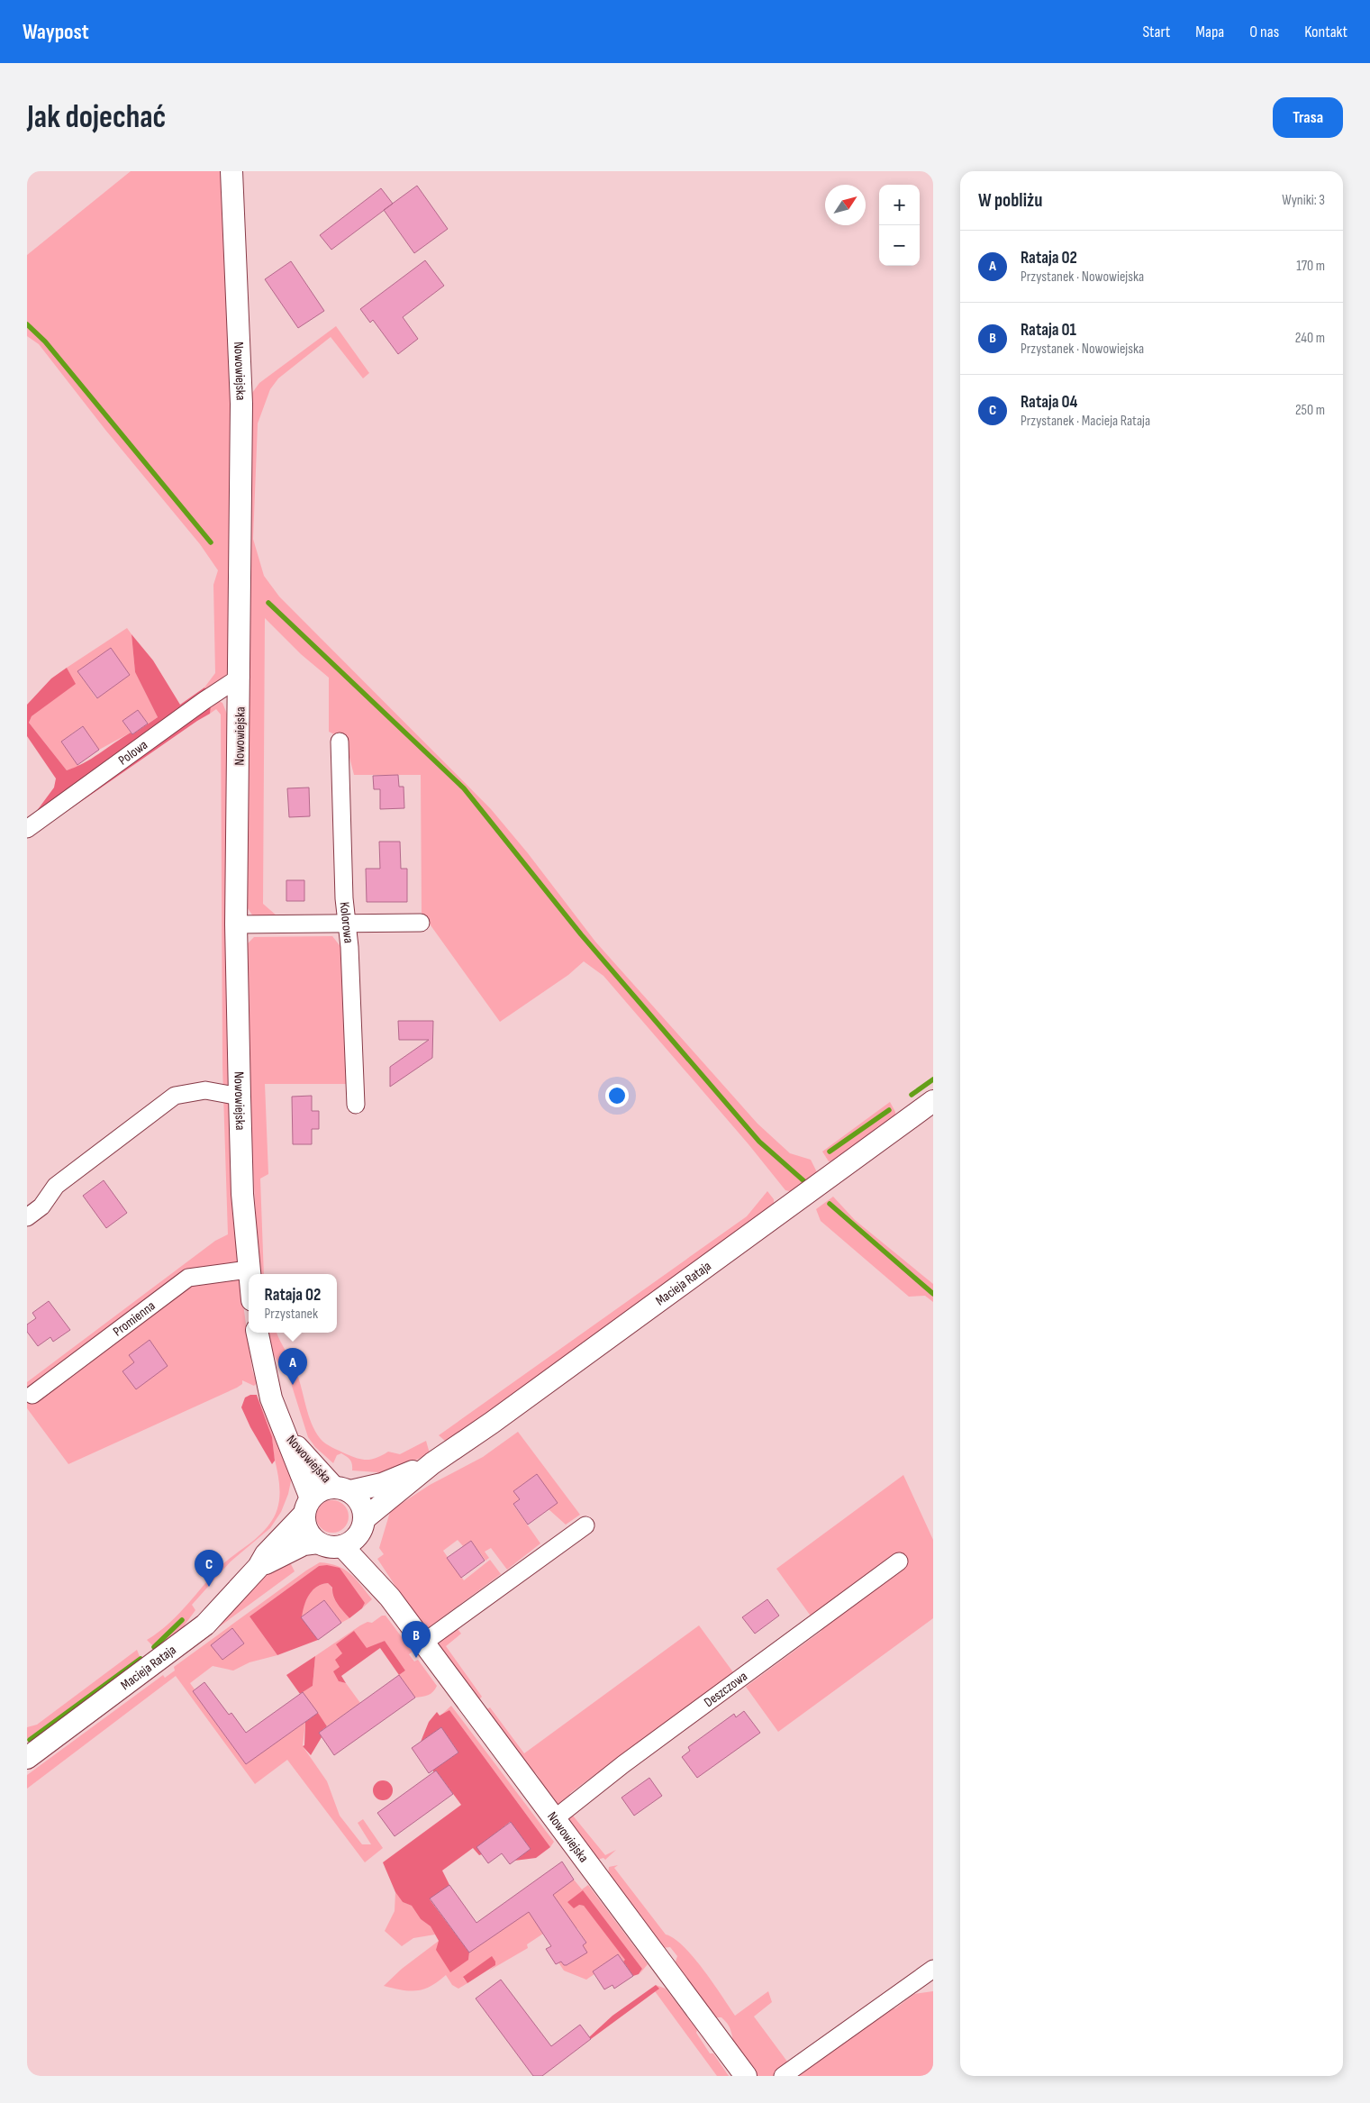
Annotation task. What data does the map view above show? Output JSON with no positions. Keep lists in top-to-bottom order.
{
  "streets": {
    "street": [
      "Nowowiejska",
      "Polowa",
      "Kolorowa",
      "Macieja Rataja",
      "Promienna",
      "Deszczowa"
    ]
  },
  "crossings": [
    ["Nowowiejska", "Polowa"],
    ["Nowowiejska", "Macieja Rataja"],
    ["Nowowiejska", "Promienna"],
    ["Nowowiejska", "Deszczowa"]
  ],
  "north": "top right",
  "page": {
    "header": "Waypost",
    "nav": [
      "Start",
      "Mapa",
      "O nas",
      "Kontakt"
    ],
    "buttons": "Trasa",
    "title": "Jak dojechać",
    "heading": ["W pobliżu", "Wyniki: 3"],
    "map_buttons": ["+", "−"],
    "list": [
      {
        "mark": "A",
        "name": "Rataja 02",
        "note": "Przystanek · Nowowiejska",
        "value": "170 m"
      },
      {
        "mark": "B",
        "name": "Rataja 01",
        "note": "Przystanek · Nowowiejska",
        "value": "240 m"
      },
      {
        "mark": "C",
        "name": "Rataja 04",
        "note": "Przystanek · Macieja Rataja",
        "value": "250 m"
      }
    ],
    "popup": ["Rataja 02", "Przystanek"],
    "pins": ["A", "C", "B"]
  }
}
